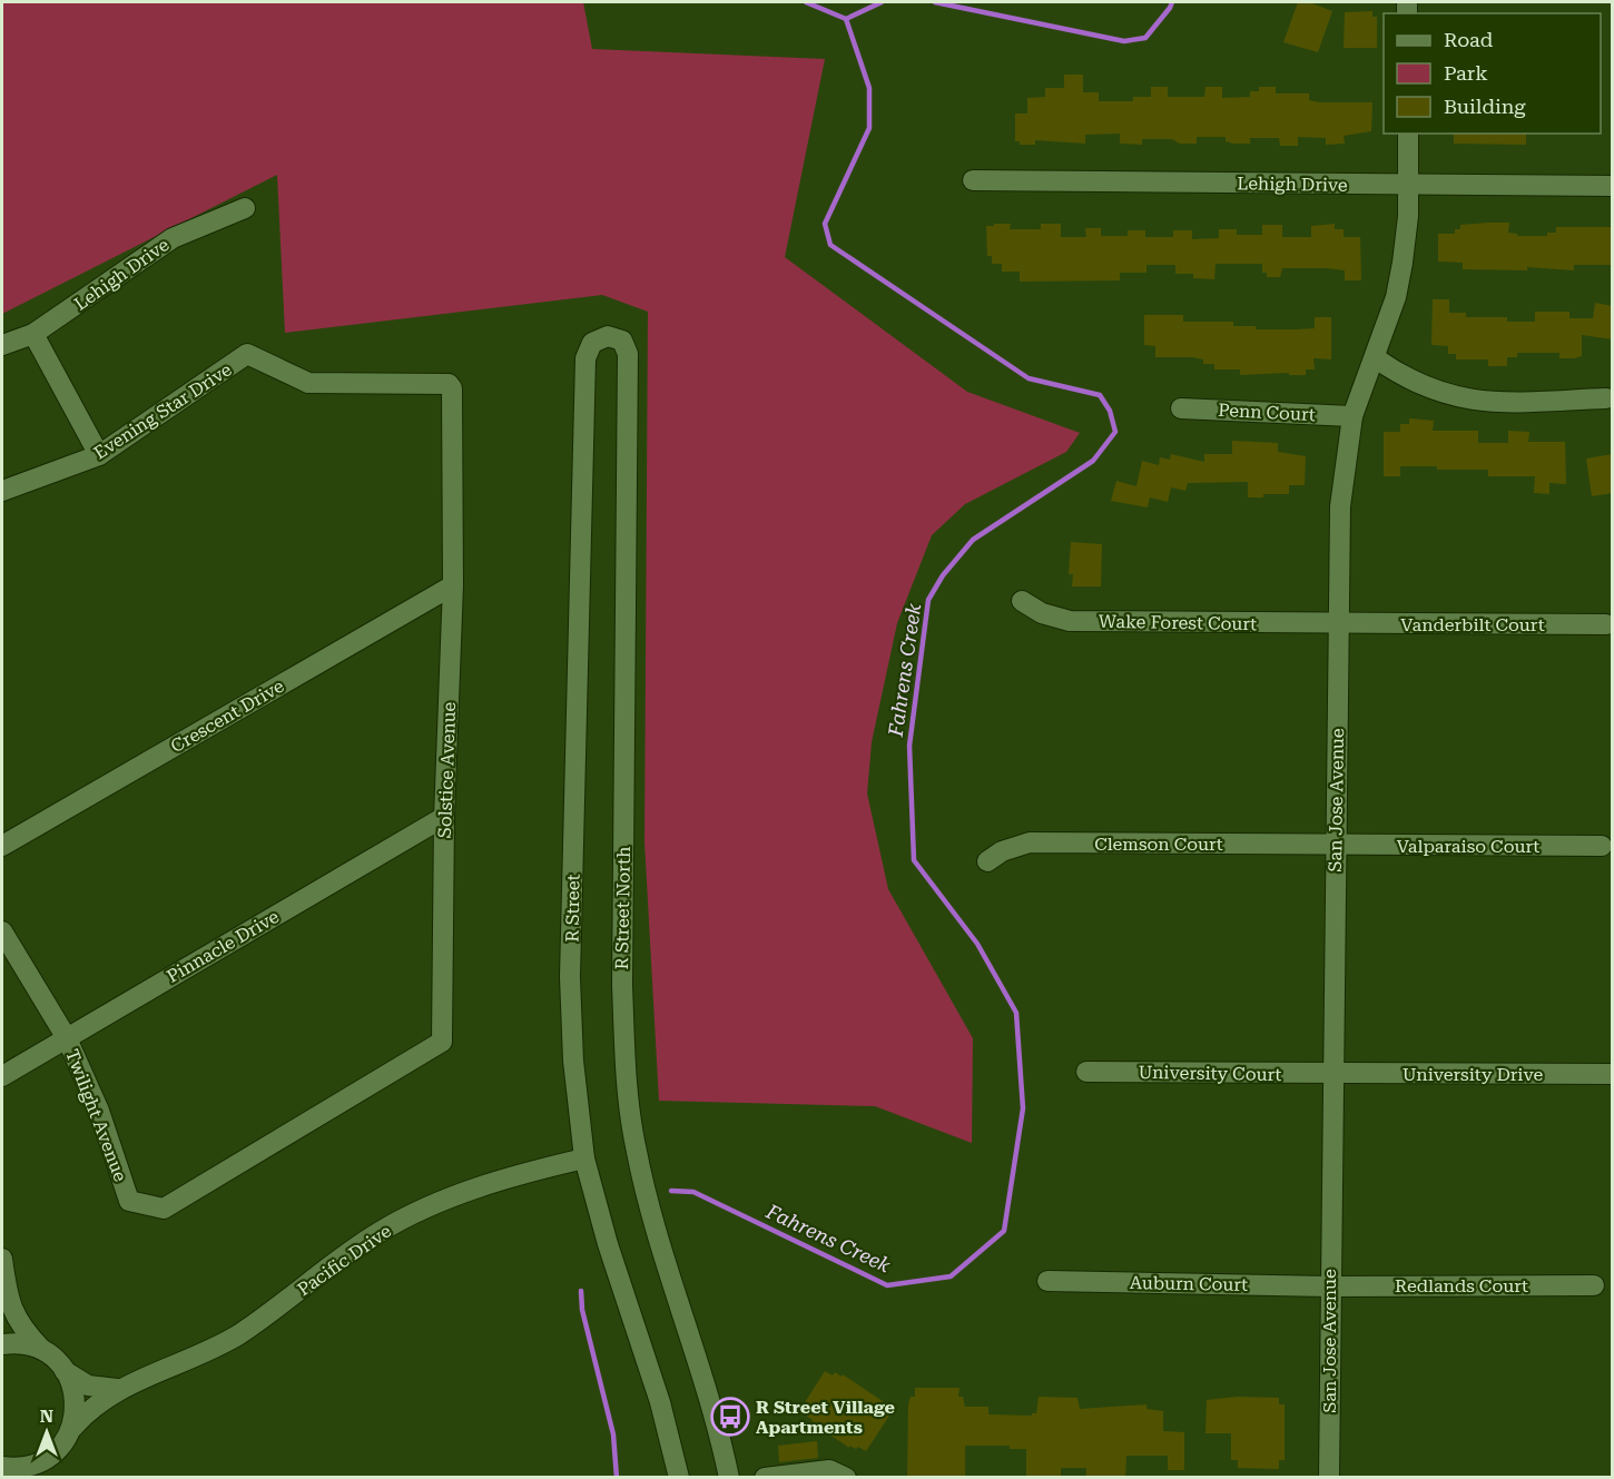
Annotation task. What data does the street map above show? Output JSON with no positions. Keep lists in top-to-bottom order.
{
  "streets": {
    "street": [
      "Lehigh Drive",
      "Evening Star Drive",
      "Penn Court",
      "Wake Forest Court",
      "Vanderbilt Court",
      "Crescent Drive",
      "Solstice Avenue",
      "San Jose Avenue",
      "Clemson Court",
      "Valparaiso Court",
      "R Street",
      "R Street North",
      "Pinnacle Drive",
      "University Court",
      "University Drive",
      "Twilight Avenue",
      "Pacific Drive",
      "Auburn Court",
      "Redlands Court"
    ]
  },
  "crossings": [
    ["Lehigh Drive", "San Jose Avenue"],
    ["Evening Star Drive", "Solstice Avenue"],
    ["Penn Court", "San Jose Avenue"],
    ["Wake Forest Court", "Vanderbilt Court"],
    ["Wake Forest Court", "San Jose Avenue"],
    ["Vanderbilt Court", "San Jose Avenue"],
    ["Crescent Drive", "Solstice Avenue"],
    ["Solstice Avenue", "Pinnacle Drive"],
    ["Solstice Avenue", "Twilight Avenue"],
    ["San Jose Avenue", "Clemson Court"],
    ["San Jose Avenue", "Valparaiso Court"],
    ["San Jose Avenue", "University Court"],
    ["San Jose Avenue", "University Drive"],
    ["San Jose Avenue", "Auburn Court"],
    ["San Jose Avenue", "Redlands Court"],
    ["Clemson Court", "Valparaiso Court"],
    ["R Street", "R Street North"],
    ["R Street", "Pacific Drive"],
    ["Pinnacle Drive", "Twilight Avenue"],
    ["University Court", "University Drive"],
    ["Auburn Court", "Redlands Court"]
  ],
  "water": ["Fahrens Creek"],
  "places": {
    "bus stop": ["R Street Village Apartments"]
  },
  "legend": ["Road", "Park", "Building"],
  "north": "top"
}
